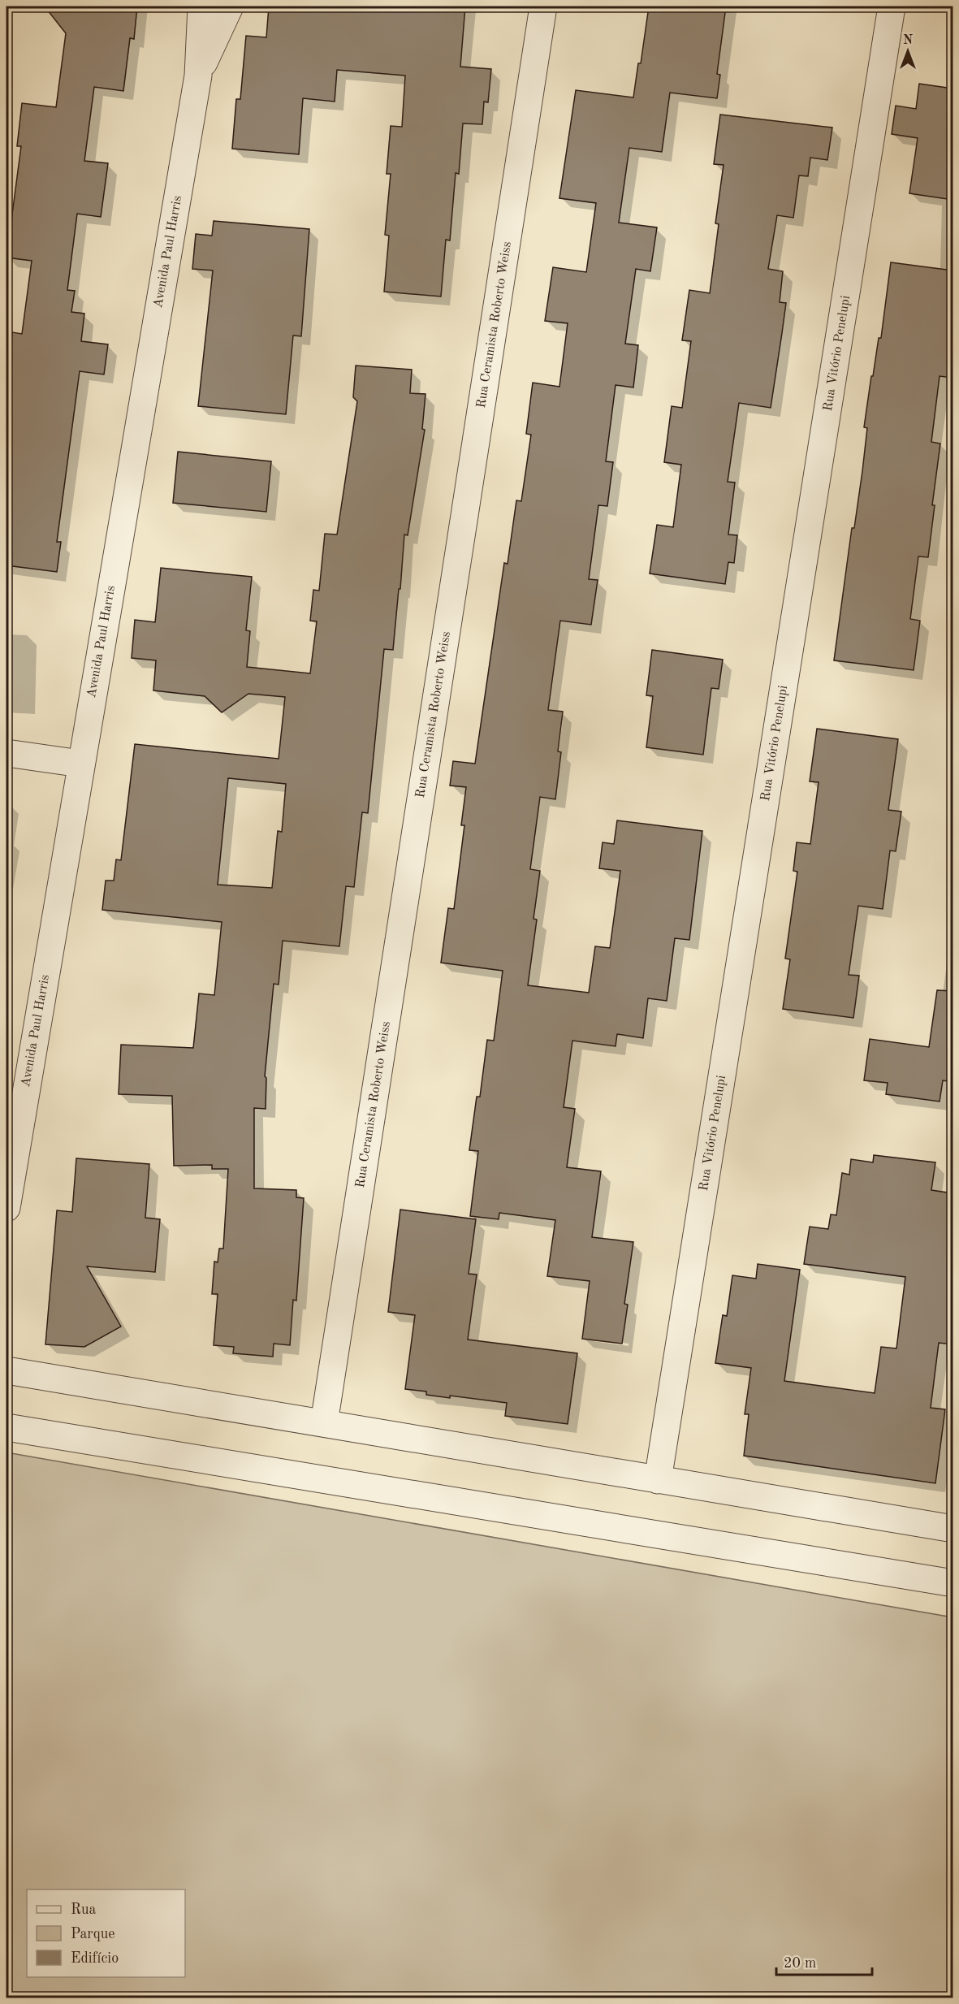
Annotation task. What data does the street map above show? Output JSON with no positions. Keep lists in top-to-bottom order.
{
  "streets": {
    "street": ["Avenida Paul Harris", "Rua Ceramista Roberto Weiss", "Rua Vitório Penelupi"]
  },
  "legend": ["Rua", "Parque", "Edifício"],
  "scale_bar": "20 m",
  "north": "top"
}
